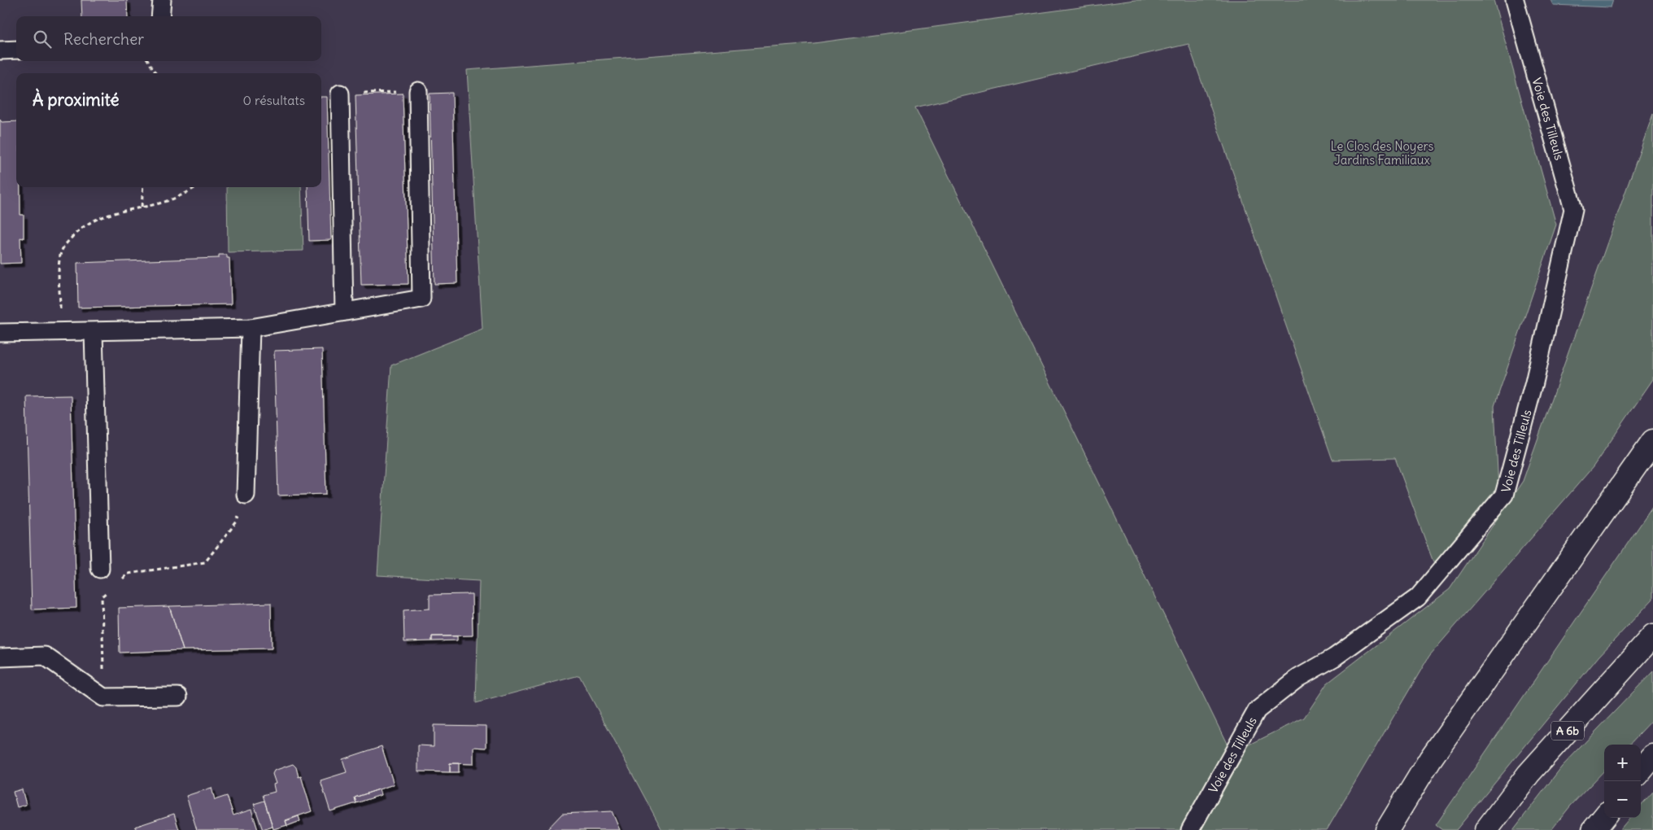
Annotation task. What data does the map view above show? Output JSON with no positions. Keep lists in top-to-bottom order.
{
  "streets": {
    "highway": ["A 6b"],
    "lane": ["Voie des Tilleuls"]
  },
  "parks": ["Le Clos des Noyers Jardins Familiaux"],
  "page": {
    "search": "Rechercher",
    "heading": ["À proximité", "0 résultats"],
    "map_buttons": ["+", "−"]
  }
}
